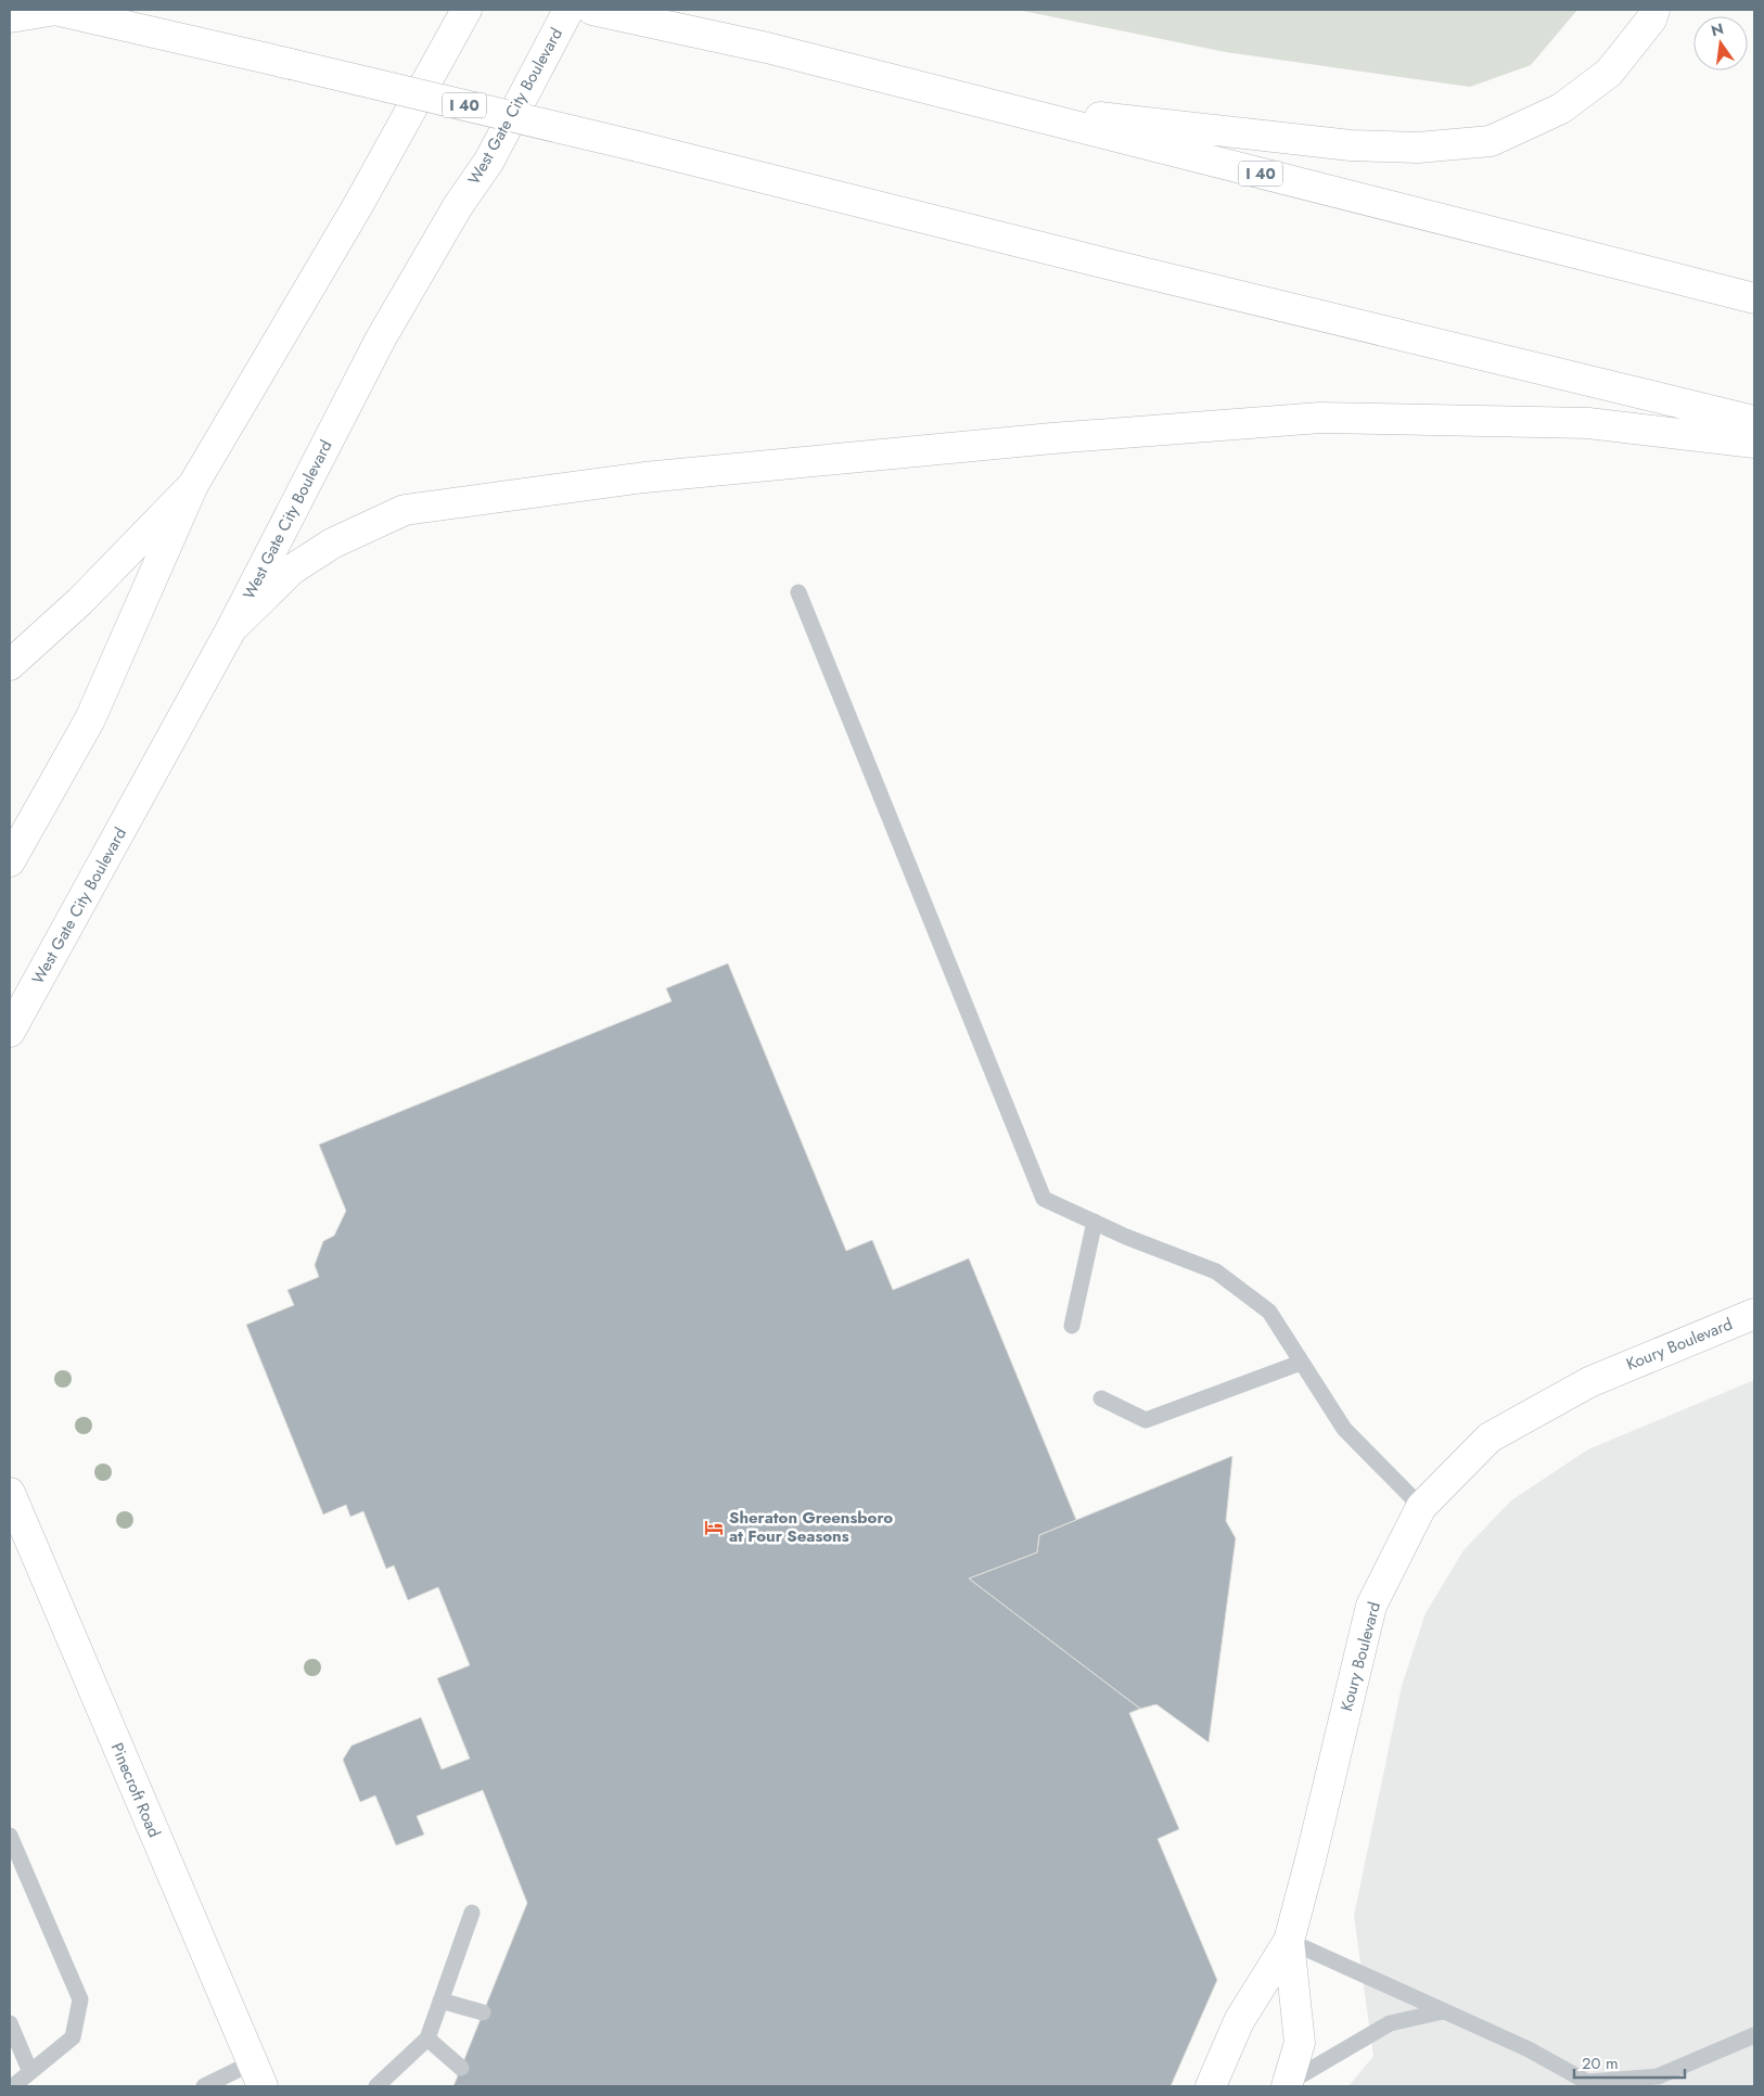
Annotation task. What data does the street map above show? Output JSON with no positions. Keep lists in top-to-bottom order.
{
  "streets": {
    "main road": [
      "I 40",
      "West Gate City Boulevard",
      "Koury Boulevard",
      "Pinecroft Road"
    ]
  },
  "places": {
    "hotel": ["Sheraton Greensboro at Four Seasons"]
  },
  "scale_bar": "20 m",
  "north": "top"
}
